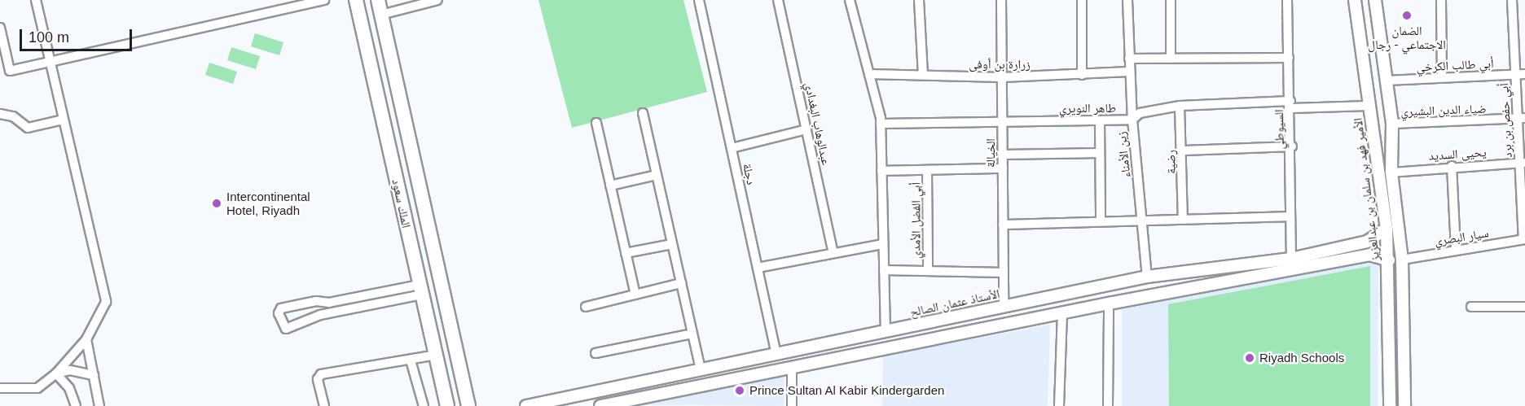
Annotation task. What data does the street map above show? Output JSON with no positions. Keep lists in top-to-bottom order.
{
  "streets": {
    "main road": ["الملك سعود"],
    "street": [
      "زرارة بن أوفى",
      "أبي طالب الكرخي",
      "طاهر النويري",
      "ضياء الدين البشيري",
      "أبي حفص بن برد",
      "عبدالوهاب البغدادي",
      "السيوطي",
      "الخيالة",
      "يحيى السديد",
      "زين الأمناء",
      "رضية",
      "دجلة",
      "الأمير فهد بن سلمان بن عبدالعزيز",
      "أبي الفضل الأمدي",
      "سيار البصري",
      "الأستاذ عثمان الصالح"
    ]
  },
  "crossings": [
    ["زرارة بن أوفى", "الخيالة"],
    ["زرارة بن أوفى", "زين الأمناء"],
    ["أبي طالب الكرخي", "أبي حفص بن برد"],
    ["طاهر النويري", "السيوطي"],
    ["طاهر النويري", "الخيالة"],
    ["طاهر النويري", "زين الأمناء"],
    ["طاهر النويري", "رضية"],
    ["طاهر النويري", "الأمير فهد بن سلمان بن عبدالعزيز"],
    ["ضياء الدين البشيري", "أبي حفص بن برد"],
    ["أبي حفص بن برد", "يحيى السديد"],
    ["أبي حفص بن برد", "سيار البصري"],
    ["السيوطي", "الأستاذ عثمان الصالح"],
    ["الخيالة", "الأستاذ عثمان الصالح"],
    ["زين الأمناء", "الأستاذ عثمان الصالح"],
    ["دجلة", "الأستاذ عثمان الصالح"],
    ["الأمير فهد بن سلمان بن عبدالعزيز", "الأستاذ عثمان الصالح"]
  ],
  "places": [
    "الضمان الاجتماعي - رجال",
    "Intercontinental Hotel, Riyadh",
    "Riyadh Schools",
    "Prince Sultan Al Kabir Kindergarden"
  ],
  "scale_bar": "100 m"
}
